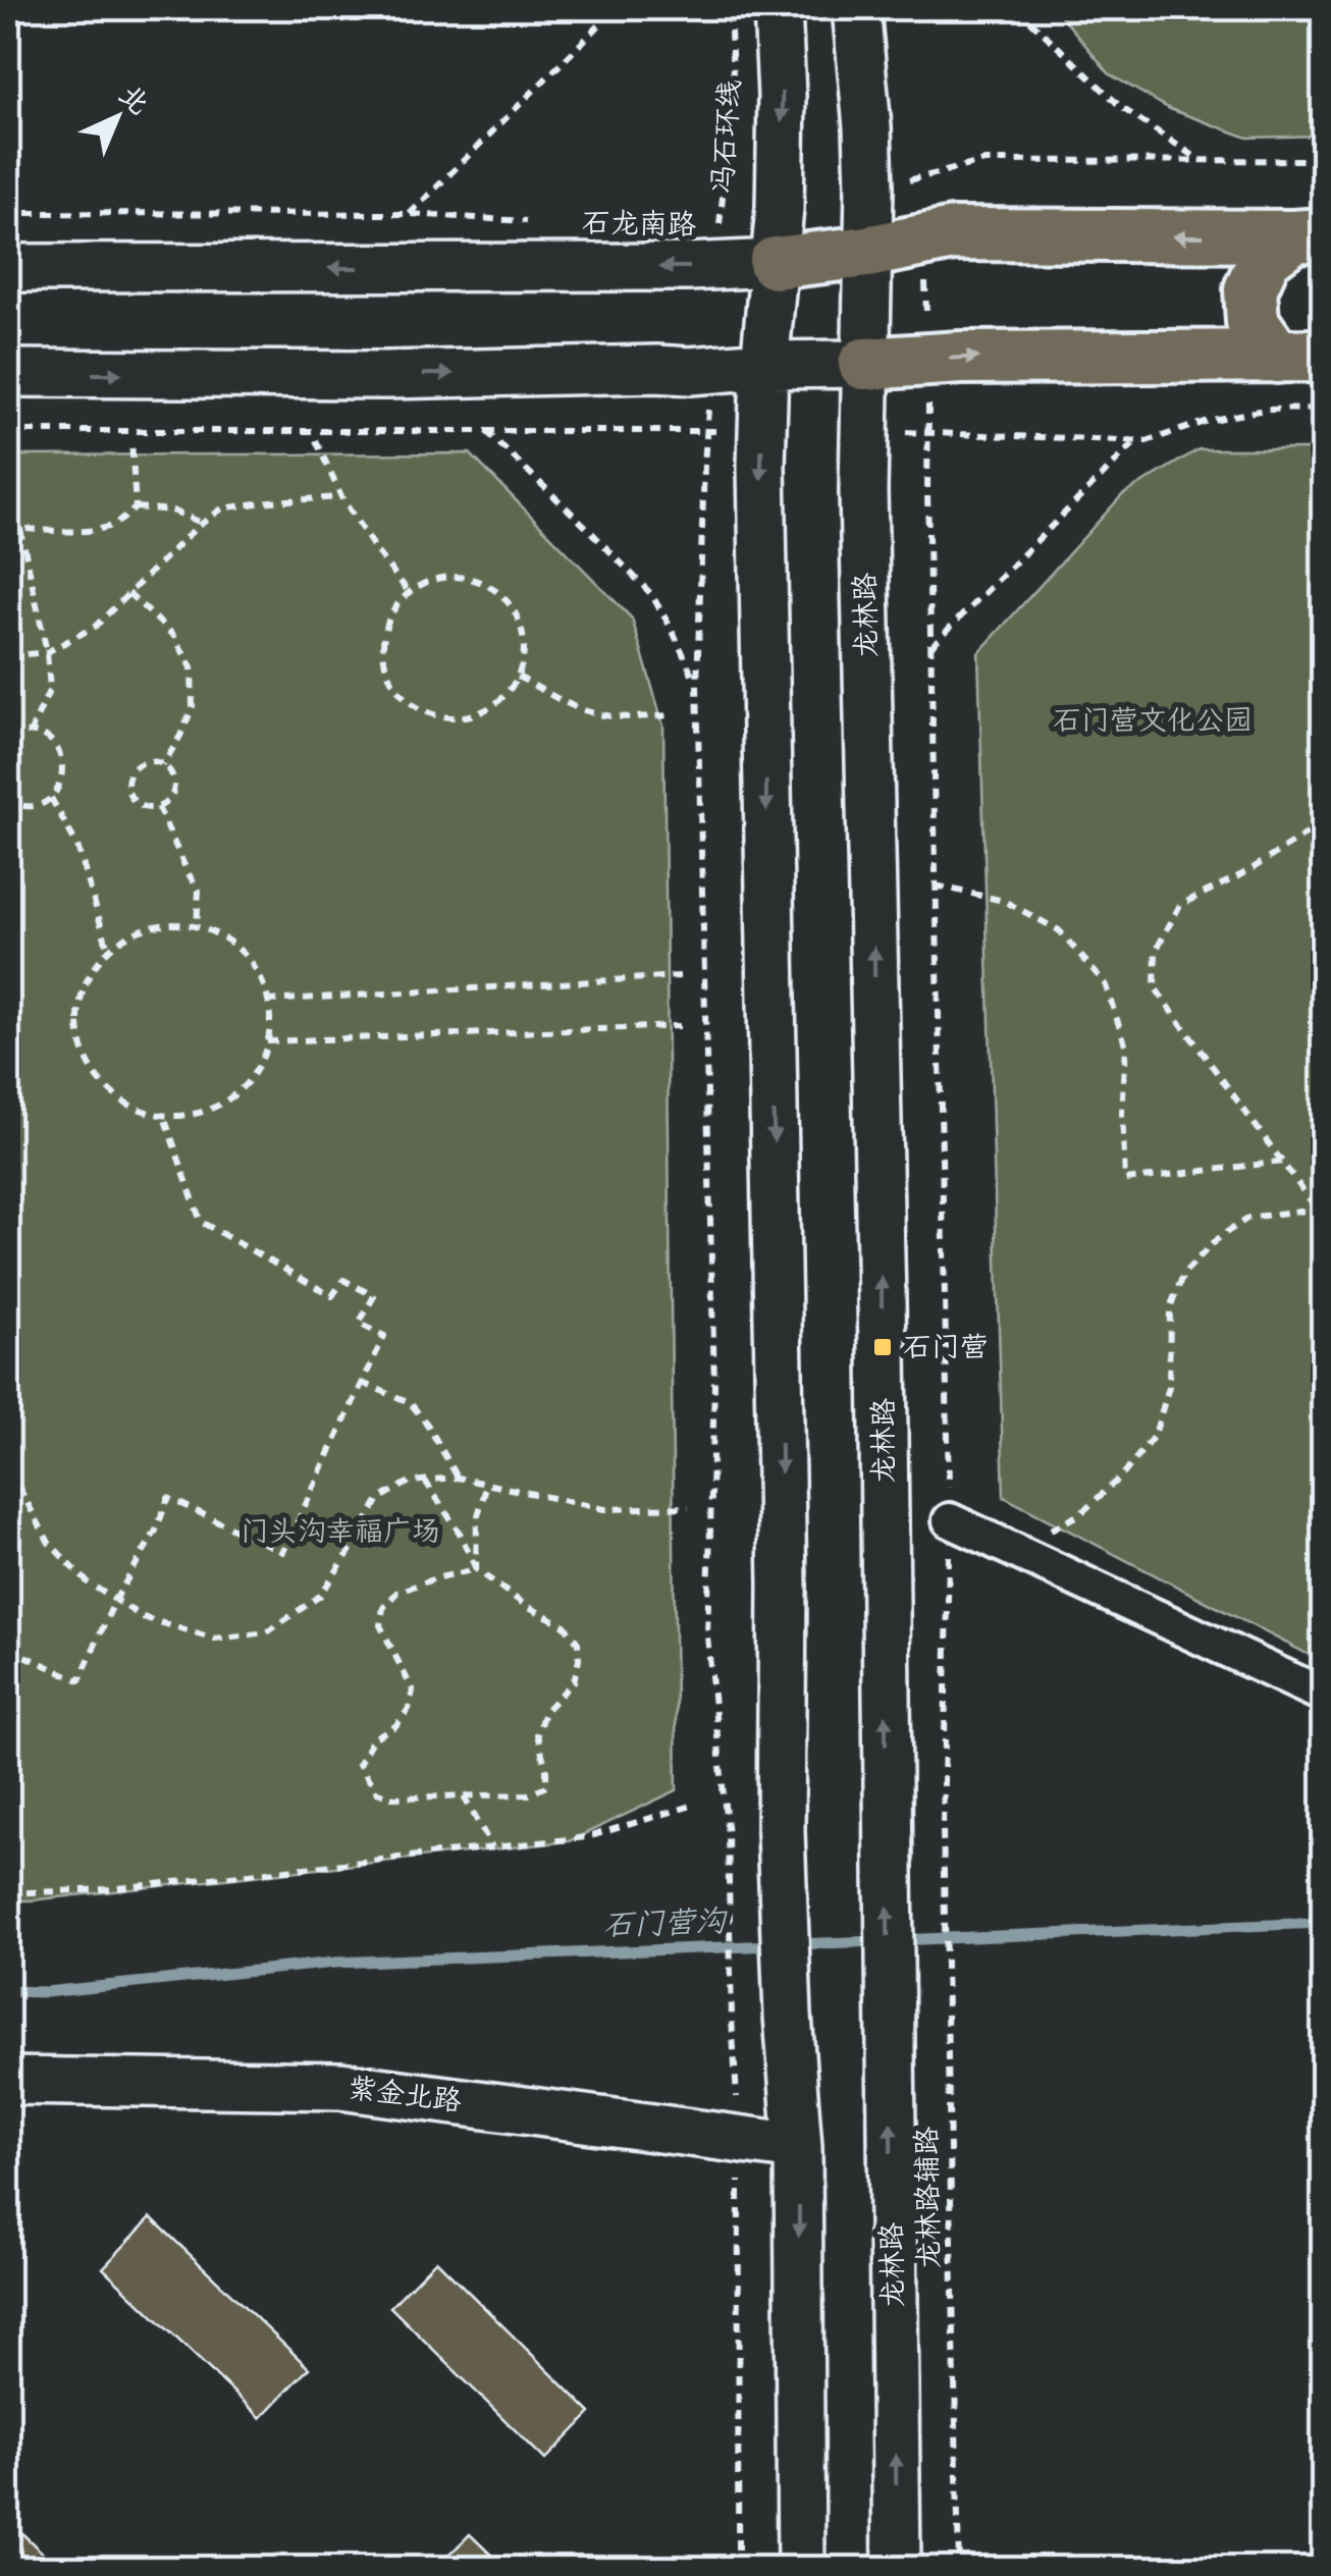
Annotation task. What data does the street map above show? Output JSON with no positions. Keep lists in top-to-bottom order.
{
  "streets": {
    "main road": [
      "冯石环线",
      "石龙南路",
      "龙林路",
      "紫金北路"
    ],
    "path": ["龙林路辅路"]
  },
  "crossings": [
    ["冯石环线", "石龙南路"],
    ["石龙南路", "龙林路"]
  ],
  "water": ["石门营沟"],
  "parks": ["石门营文化公园", "门头沟幸福广场"],
  "places": {
    "transit": ["石门营"]
  },
  "north": "top right"
}
